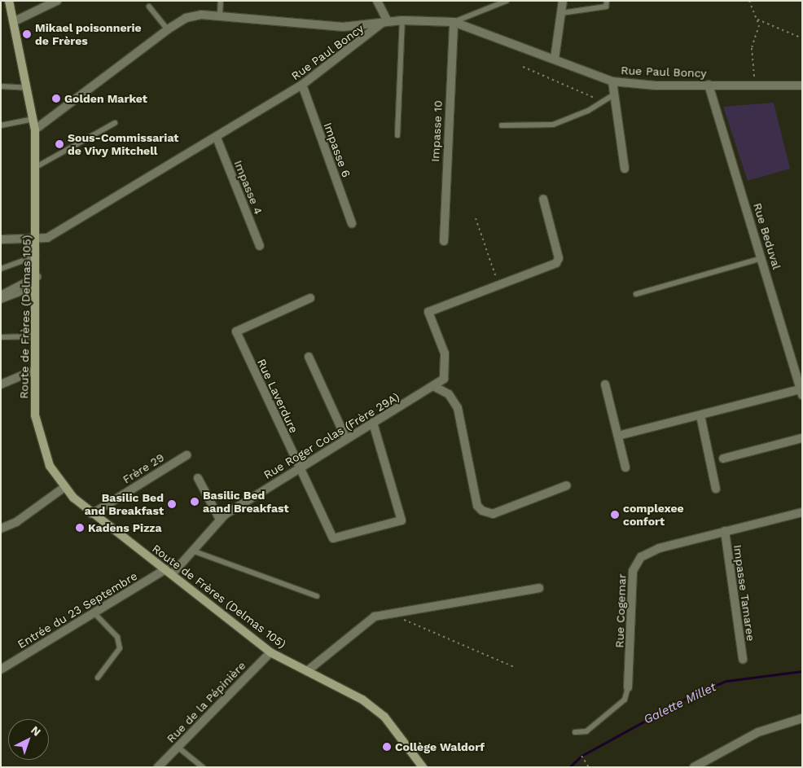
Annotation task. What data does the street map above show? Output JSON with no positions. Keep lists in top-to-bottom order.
{
  "streets": {
    "main road": ["Route de Frères (Delmas 105)"],
    "street": [
      "Rue Paul Boncy",
      "Impasse 10",
      "Impasse 6",
      "Impasse 4",
      "Rue Beduval",
      "Rue Laverdure",
      "Rue Roger Colas (Frère 29A)",
      "Frère 29",
      "Impasse Tamaree",
      "Entrée du 23 Septembre",
      "Rue Cogemar",
      "Rue de la Pépinière"
    ]
  },
  "crossings": [
    ["Rue Paul Boncy", "Impasse 10"],
    ["Rue Paul Boncy", "Impasse 6"],
    ["Rue Paul Boncy", "Impasse 4"],
    ["Rue Paul Boncy", "Rue Beduval"],
    ["Rue Paul Boncy", "Route de Frères (Delmas 105)"],
    ["Route de Frères (Delmas 105)", "Rue Roger Colas (Frère 29A)"],
    ["Route de Frères (Delmas 105)", "Frère 29"],
    ["Route de Frères (Delmas 105)", "Entrée du 23 Septembre"],
    ["Route de Frères (Delmas 105)", "Rue de la Pépinière"],
    ["Rue Laverdure", "Rue Roger Colas (Frère 29A)"],
    ["Rue Roger Colas (Frère 29A)", "Entrée du 23 Septembre"],
    ["Impasse Tamaree", "Rue Cogemar"]
  ],
  "water": ["Galette Millet"],
  "places": [
    "Mikael poisonnerie de Frères",
    "Golden Market",
    "Sous-Commissariat de Vivy Mitchell",
    "Basilic Bed aand Breakfast",
    "Basilic Bed and Breakfast",
    "complexee confort",
    "Kadens Pizza",
    "Collège Waldorf"
  ],
  "north": "top right"
}
